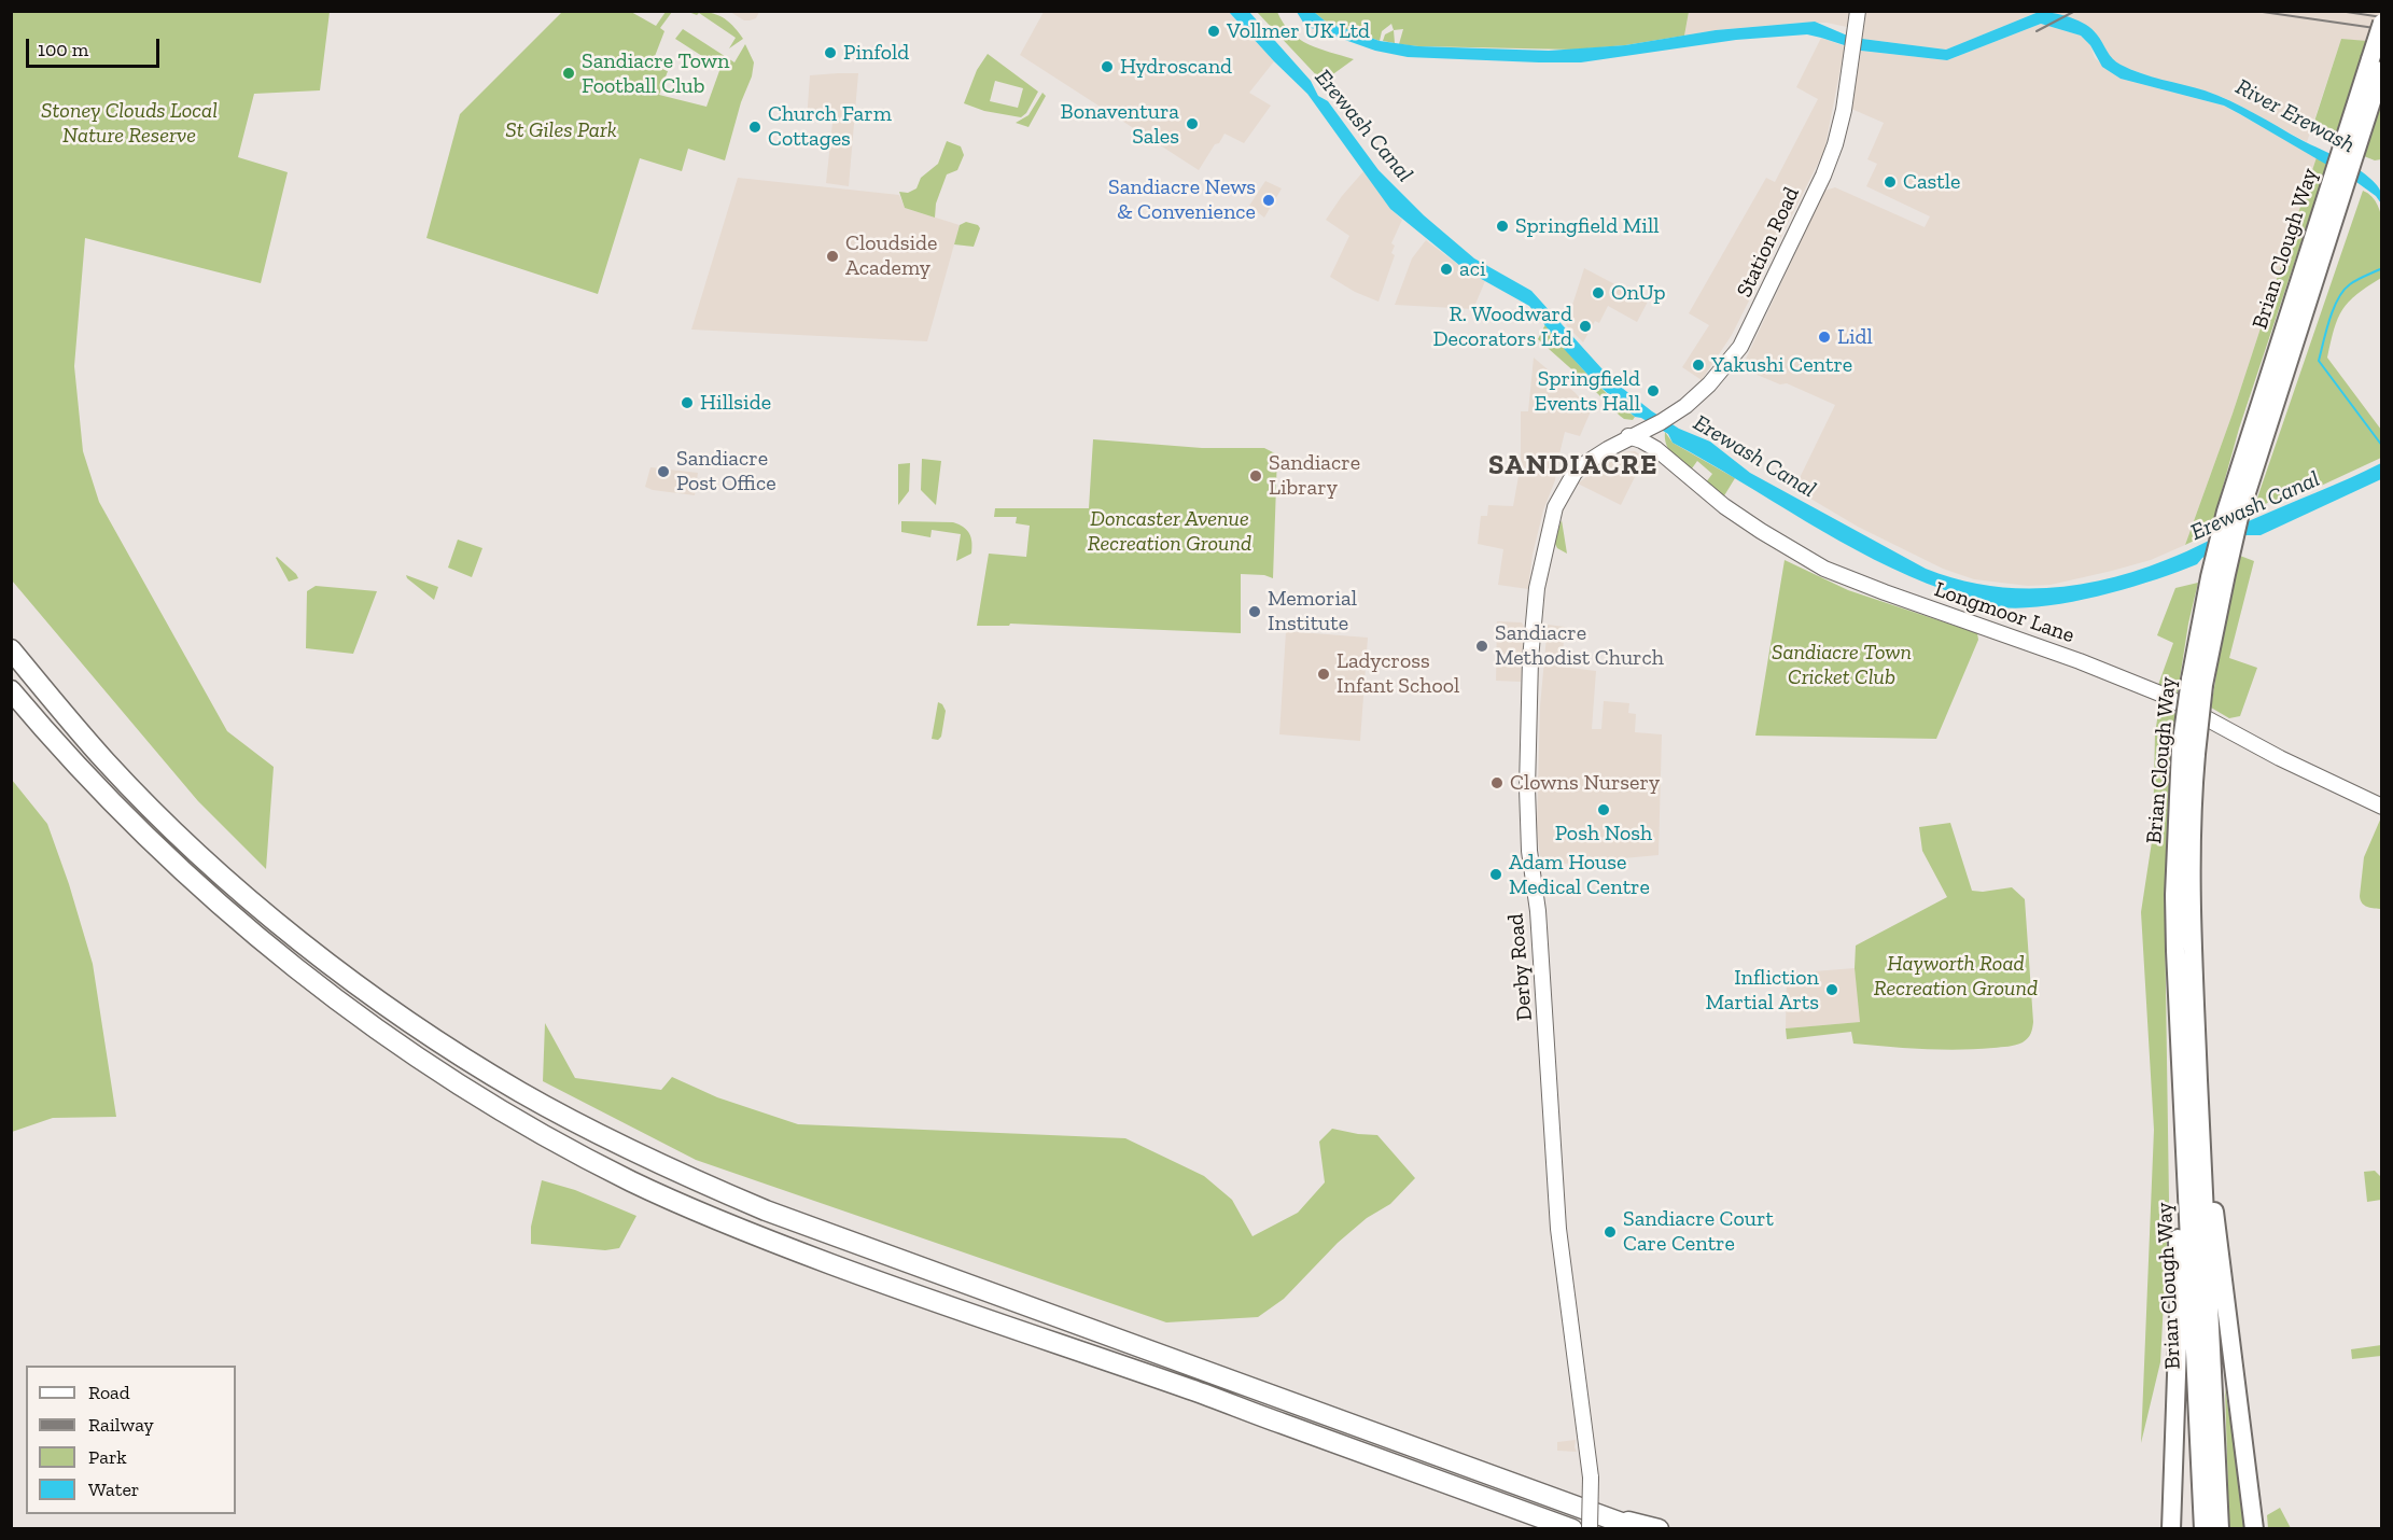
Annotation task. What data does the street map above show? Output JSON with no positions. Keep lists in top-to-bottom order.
{
  "streets": {
    "highway": ["Brian Clough Way"],
    "main road": ["Station Road", "Longmoor Lane", "Derby Road"]
  },
  "crossings": [
    ["Station Road", "Longmoor Lane"],
    ["Station Road", "Derby Road"],
    ["Longmoor Lane", "Derby Road"]
  ],
  "districts": ["SANDIACRE"],
  "water": ["River Erewash", "Erewash Canal"],
  "parks": [
    "Stoney Clouds Local Nature Reserve",
    "St Giles Park",
    "Doncaster Avenue Recreation Ground",
    "Sandiacre Town Cricket Club",
    "Hayworth Road Recreation Ground"
  ],
  "places": [
    "Vollmer UK Ltd",
    "Pinfold",
    "Hydroscand",
    "Sandiacre Town Football Club",
    "Bonaventura Sales",
    "Church Farm Cottages",
    "Castle",
    "Sandiacre News & Convenience",
    "Springfield Mill",
    "Cloudside Academy",
    "aci",
    "OnUp",
    "R. Woodward Decorators Ltd",
    "Lidl",
    "Yakushi Centre",
    "Springfield Events Hall",
    "Hillside",
    "Sandiacre Post Office",
    "Sandiacre Library",
    "Memorial Institute",
    "Sandiacre Methodist Church",
    "Ladycross Infant School",
    "Clowns Nursery",
    "Posh Nosh",
    "Adam House Medical Centre",
    "Infliction Martial Arts",
    "Sandiacre Court Care Centre"
  ],
  "legend": [
    "Road",
    "Railway",
    "Park",
    "Water"
  ],
  "scale_bar": "100 m"
}
